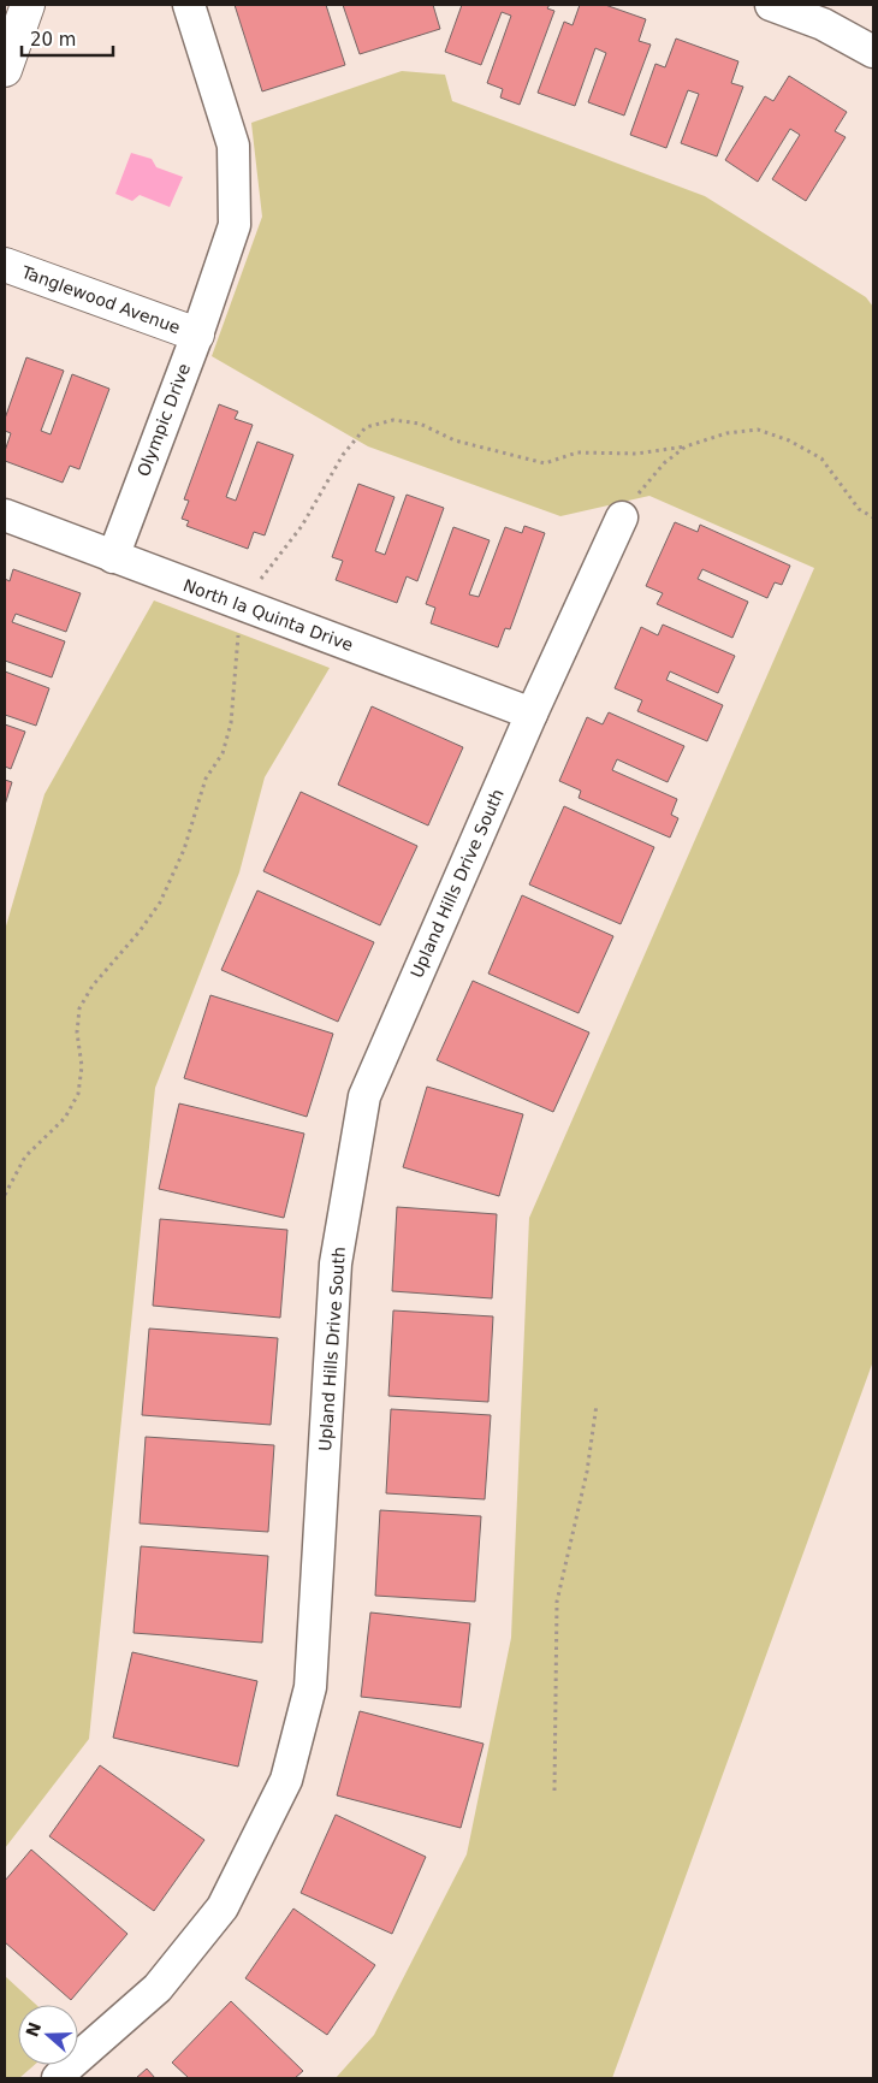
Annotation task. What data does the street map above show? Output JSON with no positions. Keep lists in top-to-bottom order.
{
  "streets": {
    "street": [
      "Tanglewood Avenue",
      "Olympic Drive",
      "North la Quinta Drive",
      "Upland Hills Drive South"
    ]
  },
  "crossings": [
    ["Tanglewood Avenue", "Olympic Drive"],
    ["Olympic Drive", "North la Quinta Drive"],
    ["North la Quinta Drive", "Upland Hills Drive South"]
  ],
  "scale_bar": "20 m",
  "north": "left"
}
